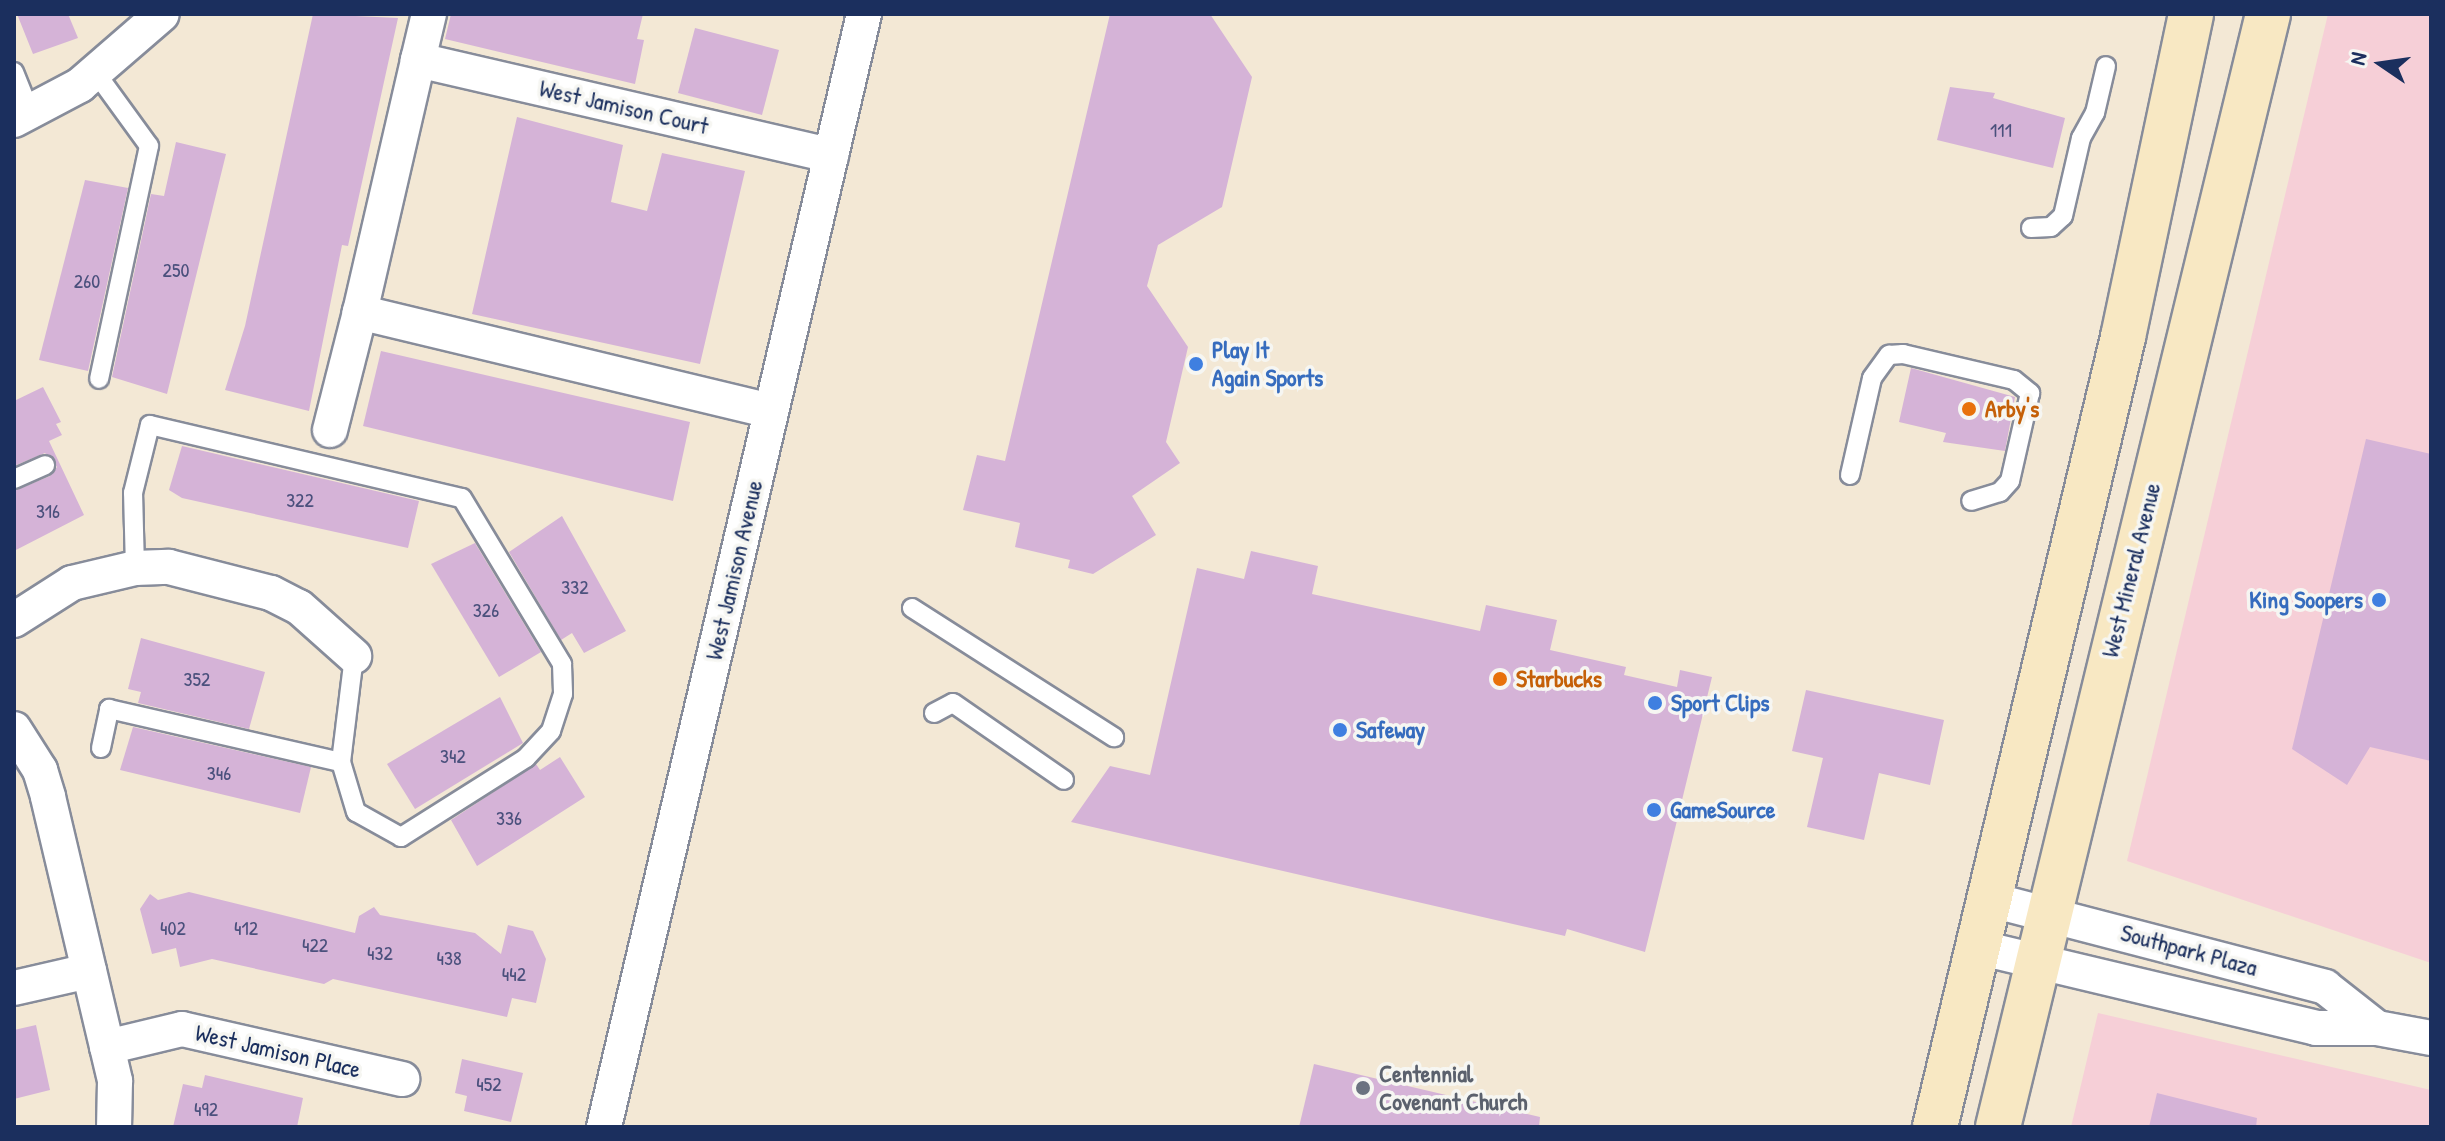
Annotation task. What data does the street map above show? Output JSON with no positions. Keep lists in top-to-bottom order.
{
  "streets": {
    "main road": ["West Mineral Avenue"],
    "street": [
      "West Jamison Court",
      "West Jamison Avenue",
      "Southpark Plaza",
      "West Jamison Place"
    ]
  },
  "crossings": [
    ["West Jamison Court", "West Jamison Avenue"],
    ["West Mineral Avenue", "Southpark Plaza"]
  ],
  "places": [
    "Play It Again Sports",
    "Arby's",
    "King Soopers",
    "Starbucks",
    "Sport Clips",
    "Safeway",
    "GameSource",
    "Centennial Covenant Church"
  ],
  "house_numbers": [
    "111",
    "250",
    "260",
    "322",
    "316",
    "332",
    "326",
    "352",
    "342",
    "346",
    "336",
    "402",
    "412",
    "422",
    "432",
    "438",
    "442",
    "452",
    "492"
  ],
  "north": "left"
}
